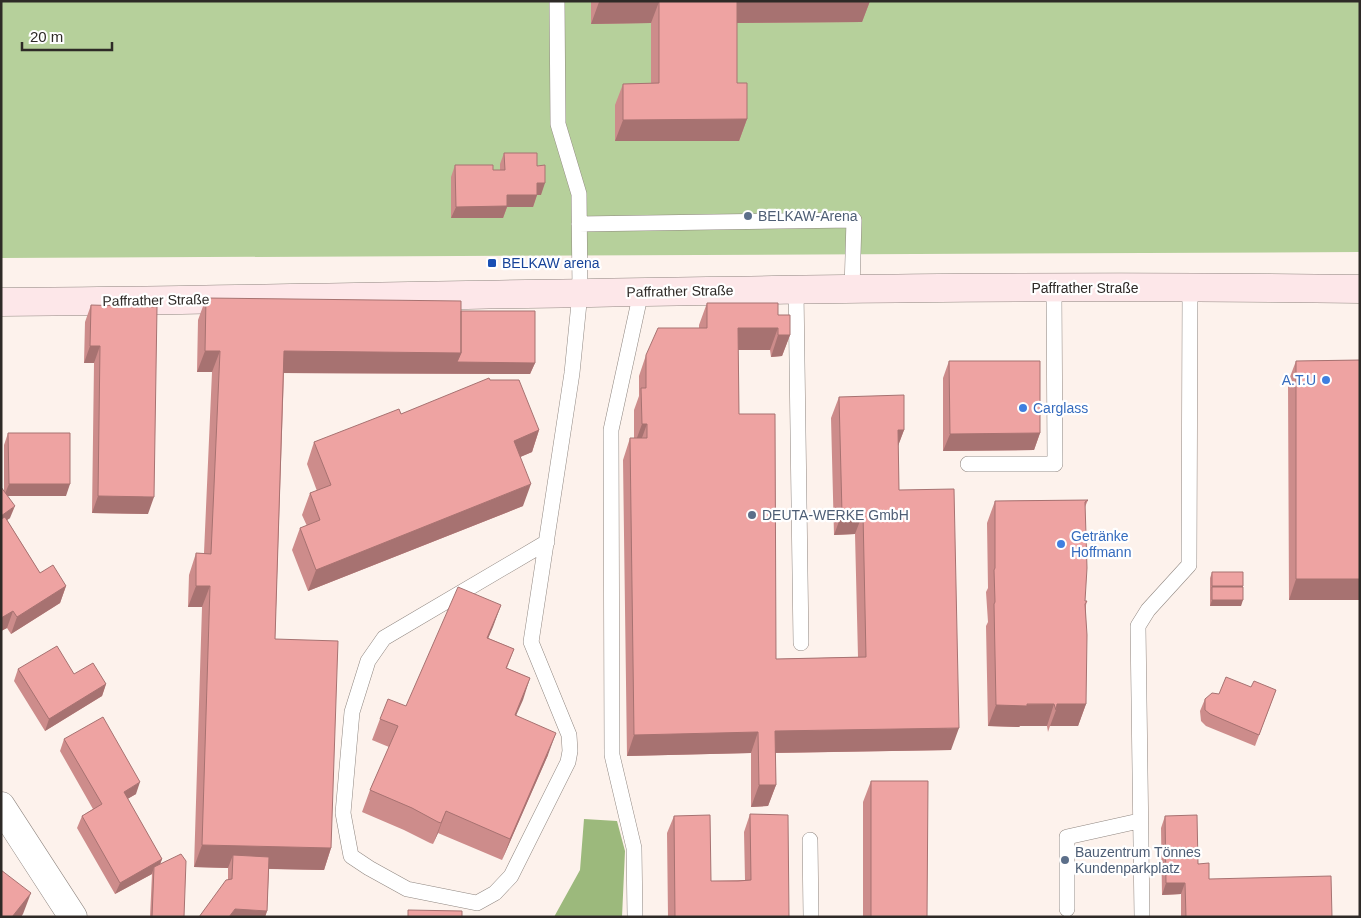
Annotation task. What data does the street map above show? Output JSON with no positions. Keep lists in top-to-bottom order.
{
  "streets": {
    "street": ["Paffrather Straße"]
  },
  "places": {
    "other": [
      "BELKAW-Arena",
      "A.T.U",
      "Carglass",
      "DEUTA-WERKE GmbH",
      "Getränke Hoffmann",
      "Bauzentrum Tönnes Kundenparkplatz"
    ],
    "transit": ["BELKAW arena"]
  },
  "scale_bar": "20 m"
}
